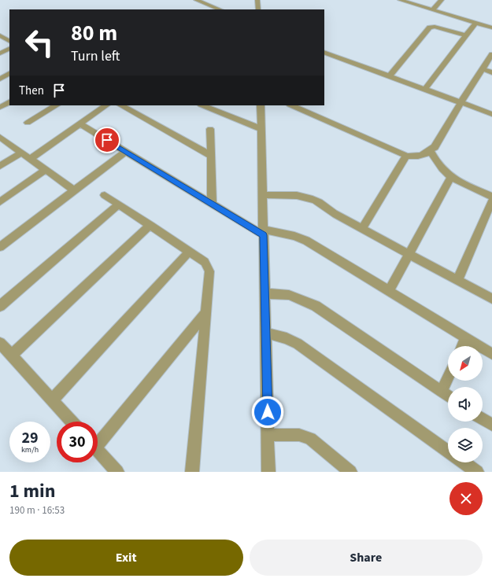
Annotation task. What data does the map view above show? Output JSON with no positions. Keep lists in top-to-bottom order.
{
  "north": "bottom left",
  "page": {
    "turn": ["80 m", "Turn left"],
    "then": "Then",
    "speed": "29 km/h",
    "limit": "30",
    "heading": ["1 min", "190 m · 16:53"],
    "buttons": ["Exit", "Share"]
  }
}
